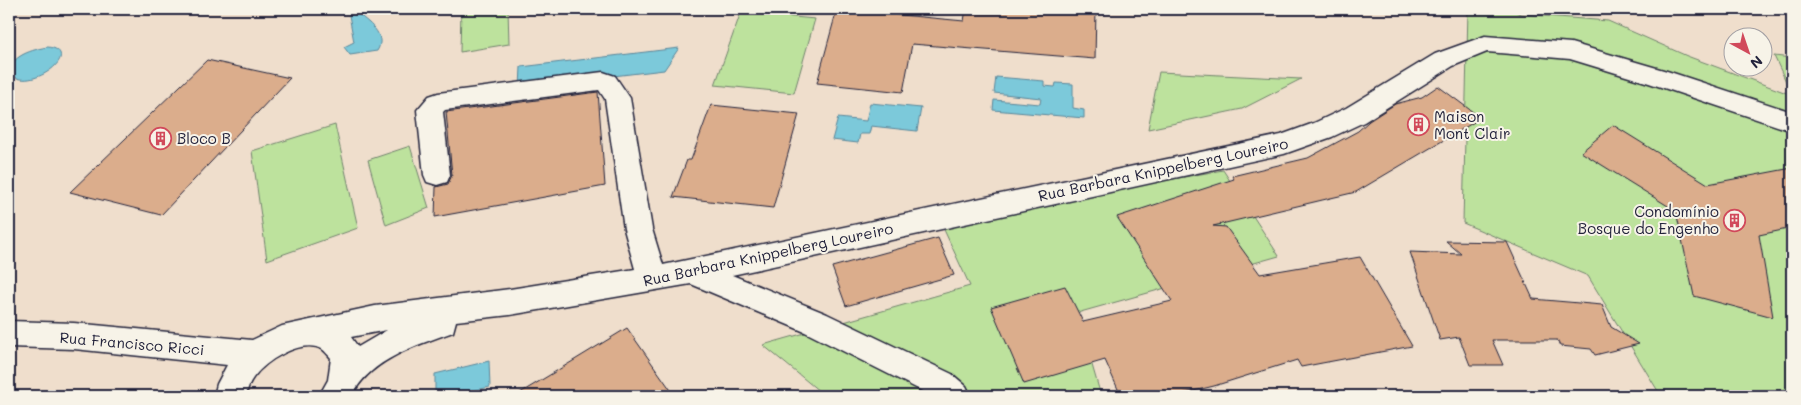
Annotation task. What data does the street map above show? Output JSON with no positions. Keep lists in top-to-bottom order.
{
  "streets": {
    "street": ["Rua Barbara Knippelberg Loureiro", "Rua Francisco Ricci"]
  },
  "crossings": [
    ["Rua Barbara Knippelberg Loureiro", "Rua Francisco Ricci"]
  ],
  "places": {
    "building": ["Maison Mont Clair", "Bloco B", "Condomínio Bosque do Engenho"]
  },
  "north": "bottom right"
}
